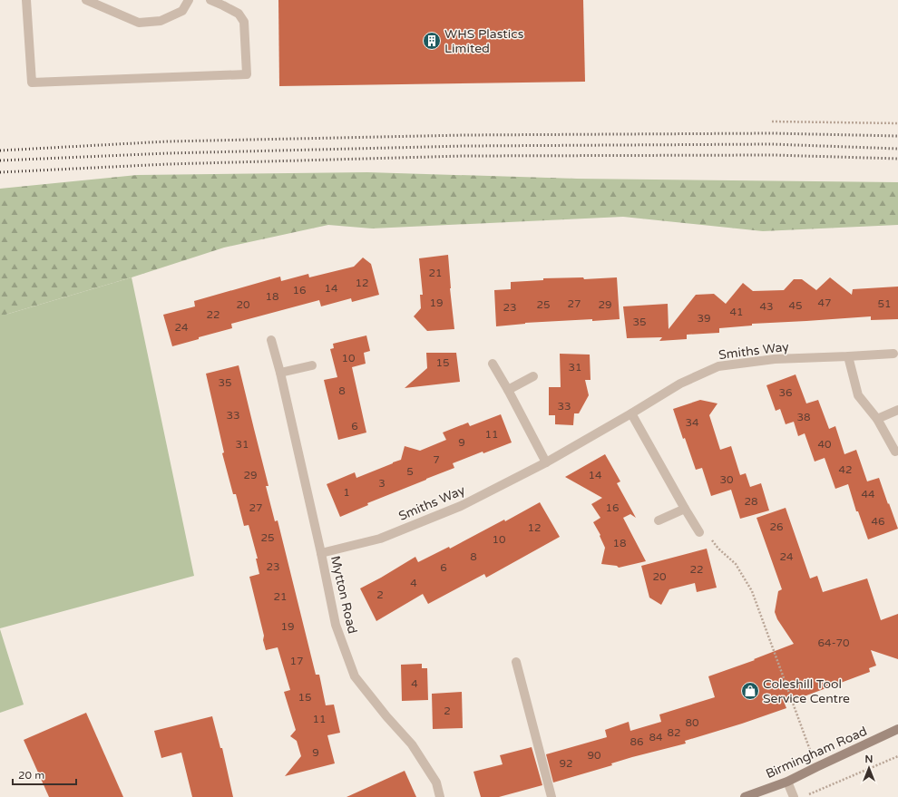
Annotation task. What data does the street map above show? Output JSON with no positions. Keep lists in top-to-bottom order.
{
  "streets": {
    "main road": ["Birmingham Road"],
    "street": ["Smiths Way", "Mytton Road"]
  },
  "crossings": [
    ["Smiths Way", "Mytton Road"]
  ],
  "places": {
    "building": ["WHS Plastics Limited"],
    "shop": ["Coleshill Tool Service Centre"]
  },
  "house_numbers": [
    "21",
    "12",
    "14",
    "16",
    "18",
    "19",
    "47",
    "27",
    "51",
    "20",
    "25",
    "29",
    "45",
    "43",
    "23",
    "41",
    "22",
    "39",
    "35",
    "24",
    "10",
    "15",
    "31",
    "35",
    "8",
    "36",
    "33",
    "33",
    "38",
    "34",
    "6",
    "11",
    "9",
    "31",
    "40",
    "7",
    "42",
    "5",
    "29",
    "14",
    "30",
    "3",
    "1",
    "44",
    "28",
    "27",
    "16",
    "46",
    "26",
    "12",
    "25",
    "10",
    "18",
    "8",
    "24",
    "23",
    "6",
    "22",
    "20",
    "4",
    "2",
    "21",
    "19",
    "64-70",
    "17",
    "4",
    "15",
    "2",
    "11",
    "80",
    "82",
    "84",
    "86",
    "9",
    "90",
    "92"
  ],
  "scale_bar": "20 m",
  "north": "top"
}
